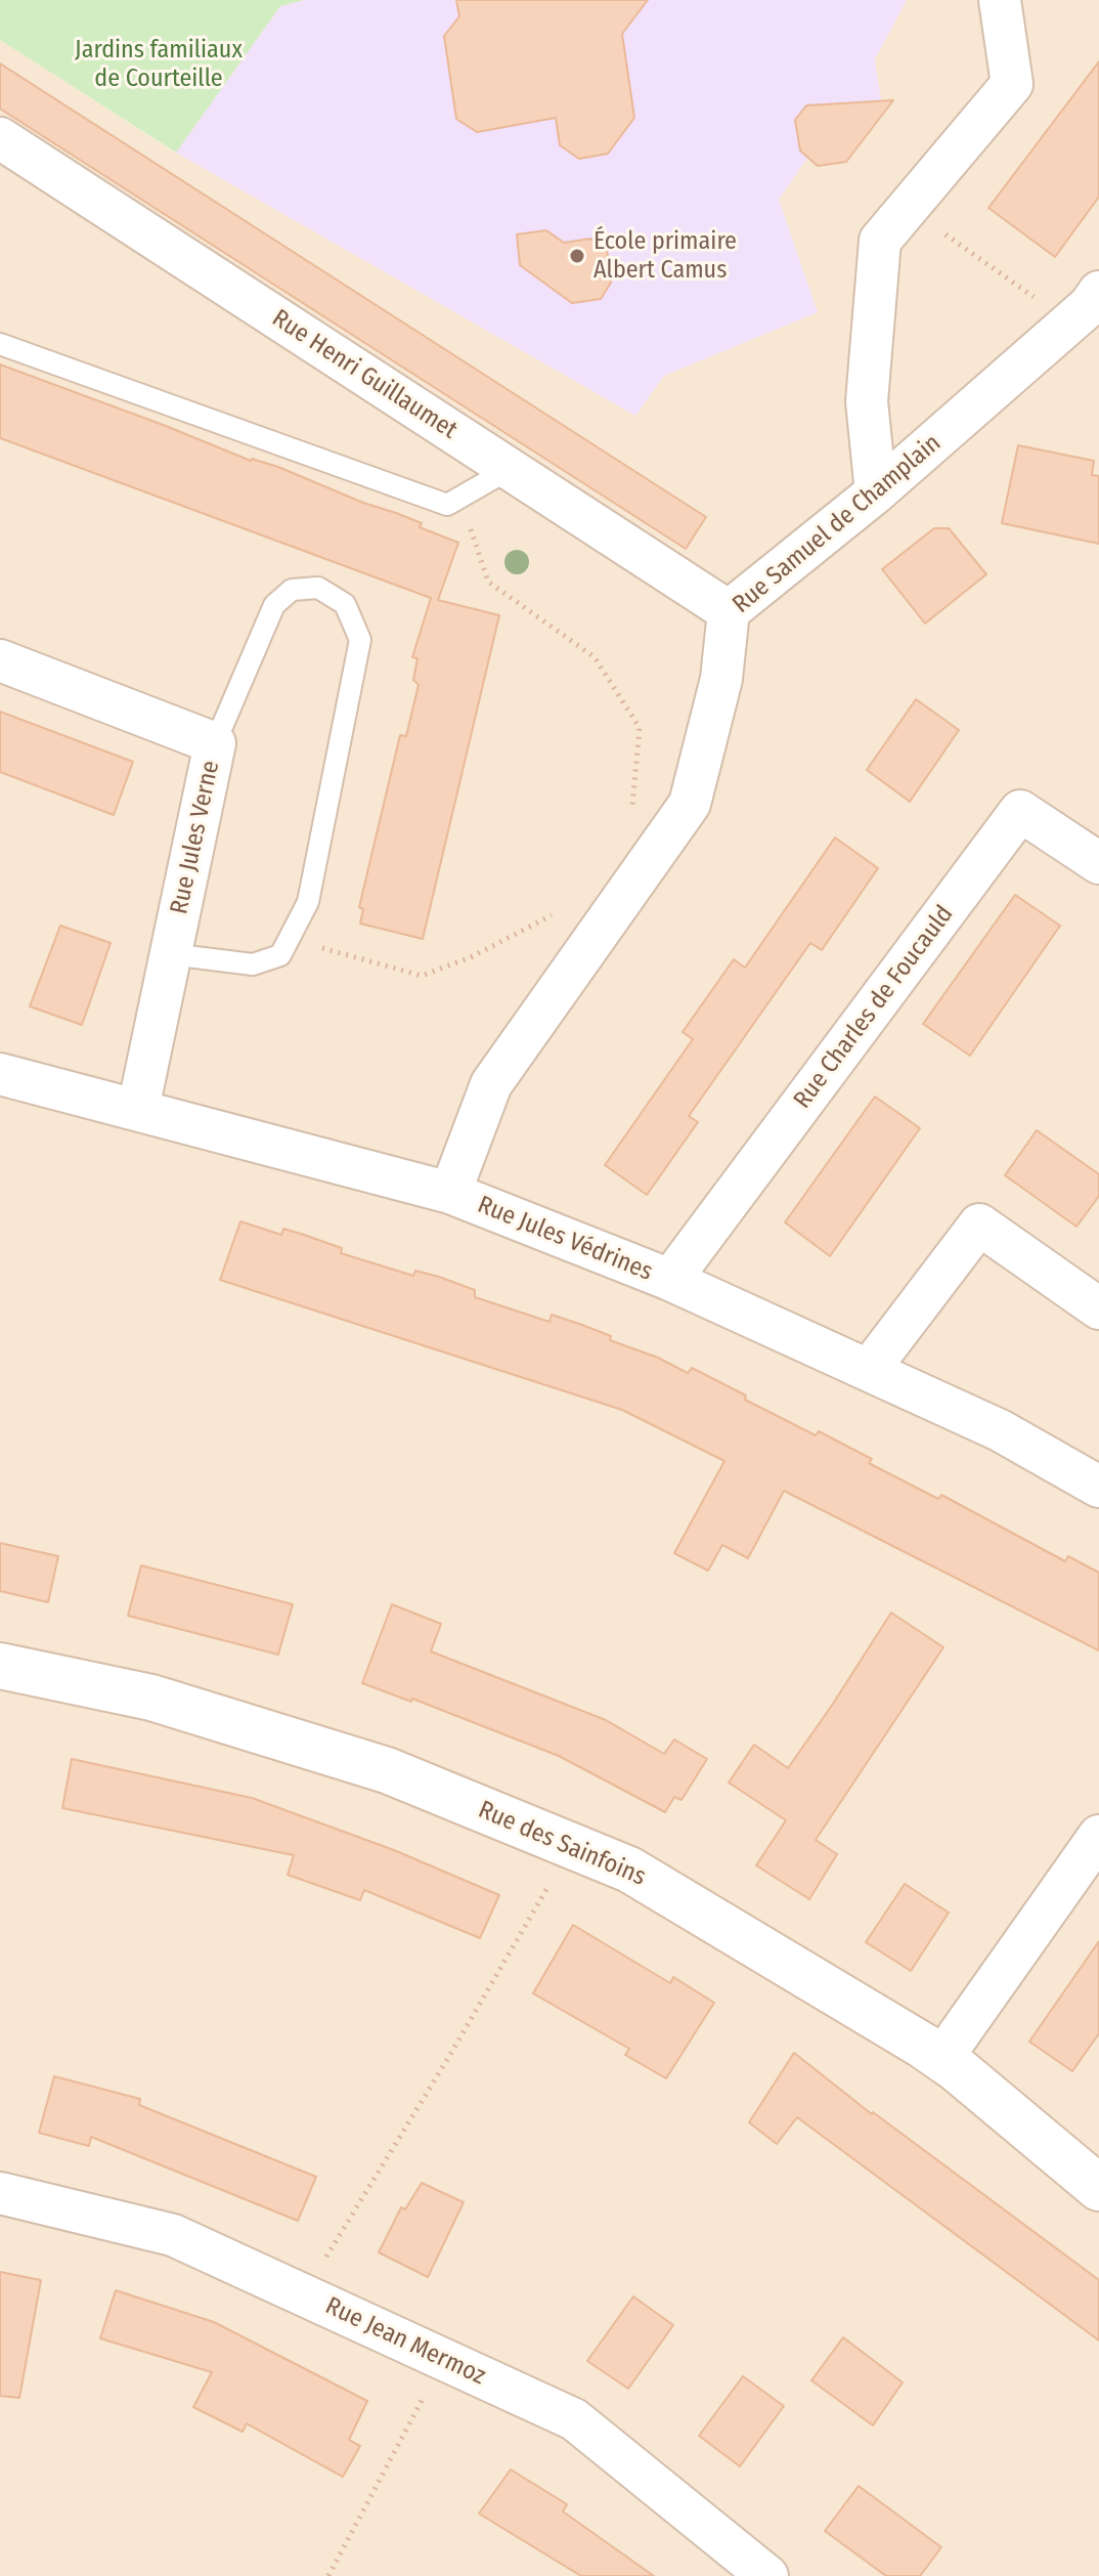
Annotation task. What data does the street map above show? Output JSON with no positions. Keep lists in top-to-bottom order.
{
  "streets": {
    "street": [
      "Rue Henri Guillaumet",
      "Rue Samuel de Champlain",
      "Rue Jules Verne",
      "Rue Charles de Foucauld",
      "Rue Jules Védrines",
      "Rue des Sainfoins",
      "Rue Jean Mermoz"
    ]
  },
  "crossings": [
    ["Rue Henri Guillaumet", "Rue Samuel de Champlain"],
    ["Rue Samuel de Champlain", "Rue Jules Védrines"],
    ["Rue Jules Verne", "Rue Jules Védrines"],
    ["Rue Charles de Foucauld", "Rue Jules Védrines"]
  ],
  "parks": ["Jardins familiaux de Courteille"],
  "places": ["École primaire Albert Camus"]
}
